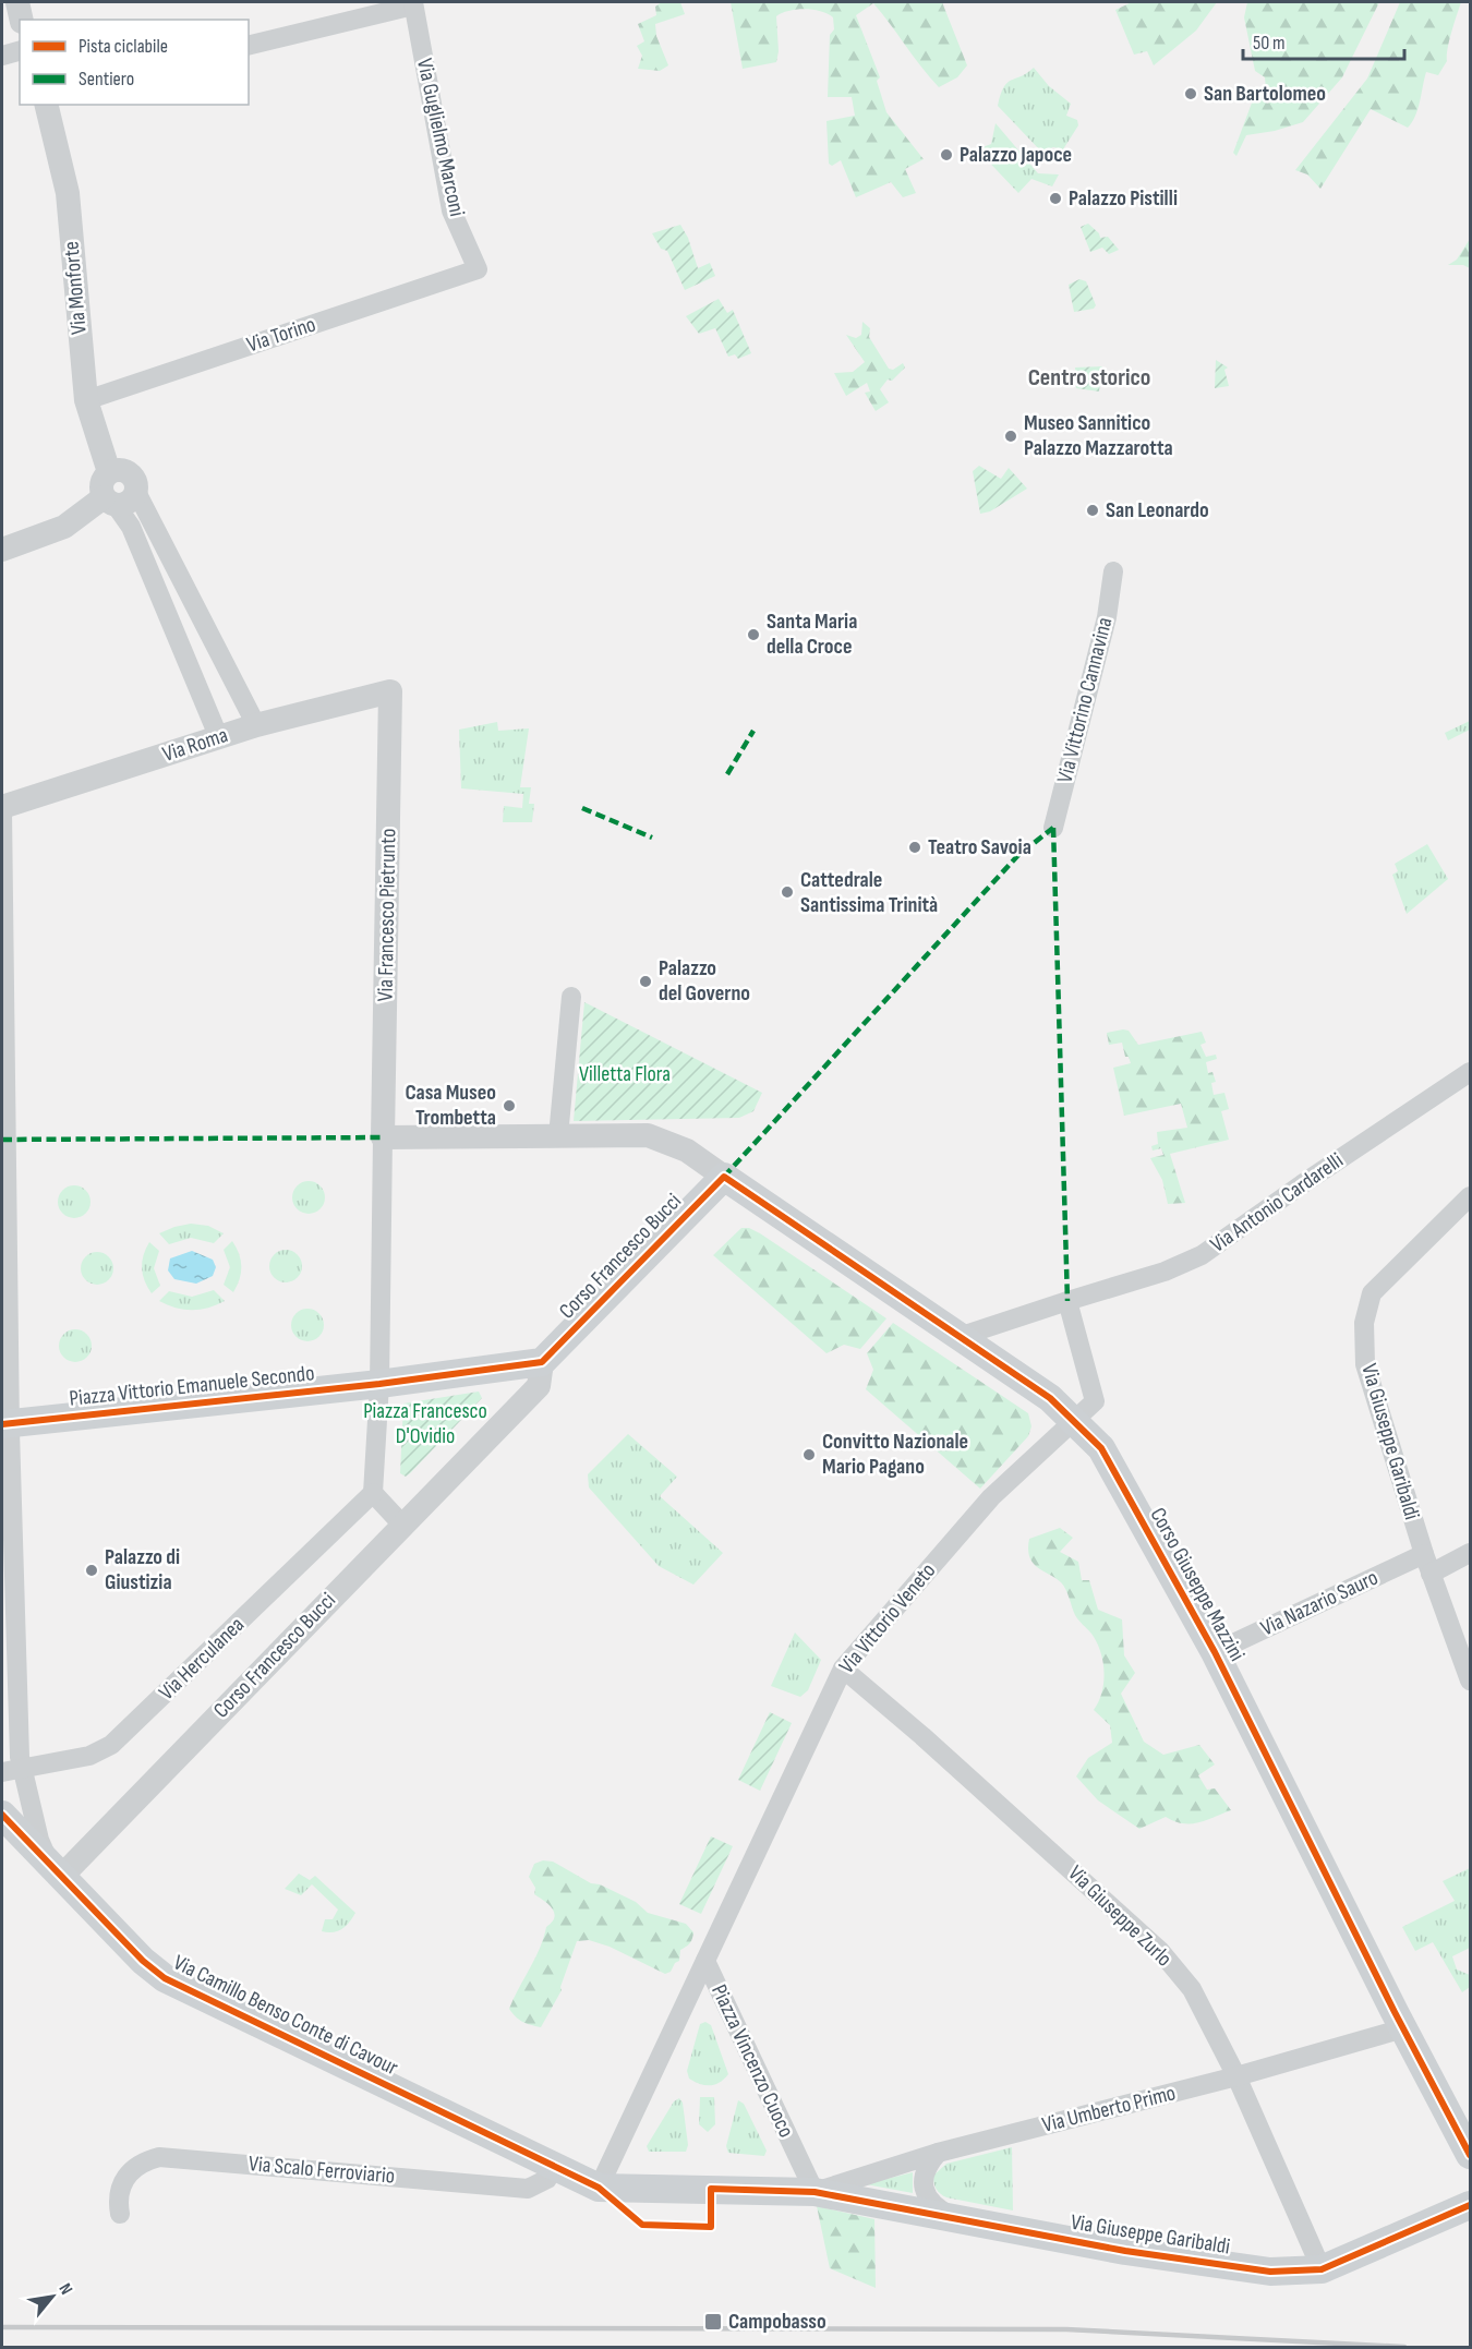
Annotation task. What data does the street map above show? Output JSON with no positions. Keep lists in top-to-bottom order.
{
  "streets": {
    "main road": [
      "Corso Francesco Bucci",
      "Piazza Vittorio Emanuele Secondo",
      "Via Giuseppe Garibaldi",
      "Corso Giuseppe Mazzini",
      "Via Camillo Benso Conte di Cavour"
    ],
    "street": [
      "Via Guglielmo Marconi",
      "Via Monforte",
      "Via Torino",
      "Via Vittorino Cannavina",
      "Via Roma",
      "Via Francesco Pietrunto",
      "Via Antonio Cardarelli",
      "Via Nazario Sauro",
      "Via Vittorio Veneto",
      "Via Herculanea",
      "Via Giuseppe Zurlo",
      "Piazza Vincenzo Cuoco",
      "Via Umberto Primo",
      "Via Scalo Ferroviario"
    ]
  },
  "crossings": [
    ["Via Guglielmo Marconi", "Via Torino"],
    ["Via Monforte", "Via Torino"],
    ["Via Roma", "Via Francesco Pietrunto"],
    ["Via Antonio Cardarelli", "Corso Giuseppe Mazzini"],
    ["Via Antonio Cardarelli", "Via Vittorio Veneto"],
    ["Corso Francesco Bucci", "Corso Giuseppe Mazzini"],
    ["Corso Francesco Bucci", "Via Camillo Benso Conte di Cavour"],
    ["Via Giuseppe Garibaldi", "Via Nazario Sauro"],
    ["Via Giuseppe Garibaldi", "Via Giuseppe Zurlo"],
    ["Via Giuseppe Garibaldi", "Piazza Vincenzo Cuoco"],
    ["Via Giuseppe Garibaldi", "Via Umberto Primo"],
    ["Corso Giuseppe Mazzini", "Via Nazario Sauro"],
    ["Corso Giuseppe Mazzini", "Via Vittorio Veneto"],
    ["Corso Giuseppe Mazzini", "Via Umberto Primo"],
    ["Via Vittorio Veneto", "Via Giuseppe Zurlo"],
    ["Via Vittorio Veneto", "Piazza Vincenzo Cuoco"],
    ["Via Giuseppe Zurlo", "Via Umberto Primo"],
    ["Via Camillo Benso Conte di Cavour", "Piazza Vincenzo Cuoco"],
    ["Via Camillo Benso Conte di Cavour", "Via Scalo Ferroviario"],
    ["Piazza Vincenzo Cuoco", "Via Umberto Primo"]
  ],
  "districts": ["Centro storico"],
  "parks": ["Villetta Flora", "Piazza Francesco D'Ovidio"],
  "places": {
    "other": [
      "San Bartolomeo",
      "Palazzo Japoce",
      "Palazzo Pistilli",
      "Museo Sannitico Palazzo Mazzarotta",
      "San Leonardo",
      "Santa Maria della Croce",
      "Teatro Savoia",
      "Cattedrale Santissima Trinità",
      "Palazzo del Governo",
      "Casa Museo Trombetta",
      "Convitto Nazionale Mario Pagano",
      "Palazzo di Giustizia"
    ],
    "transit": ["Campobasso"]
  },
  "legend": ["Pista ciclabile", "Sentiero"],
  "scale_bar": "50 m",
  "north": "top right"
}
